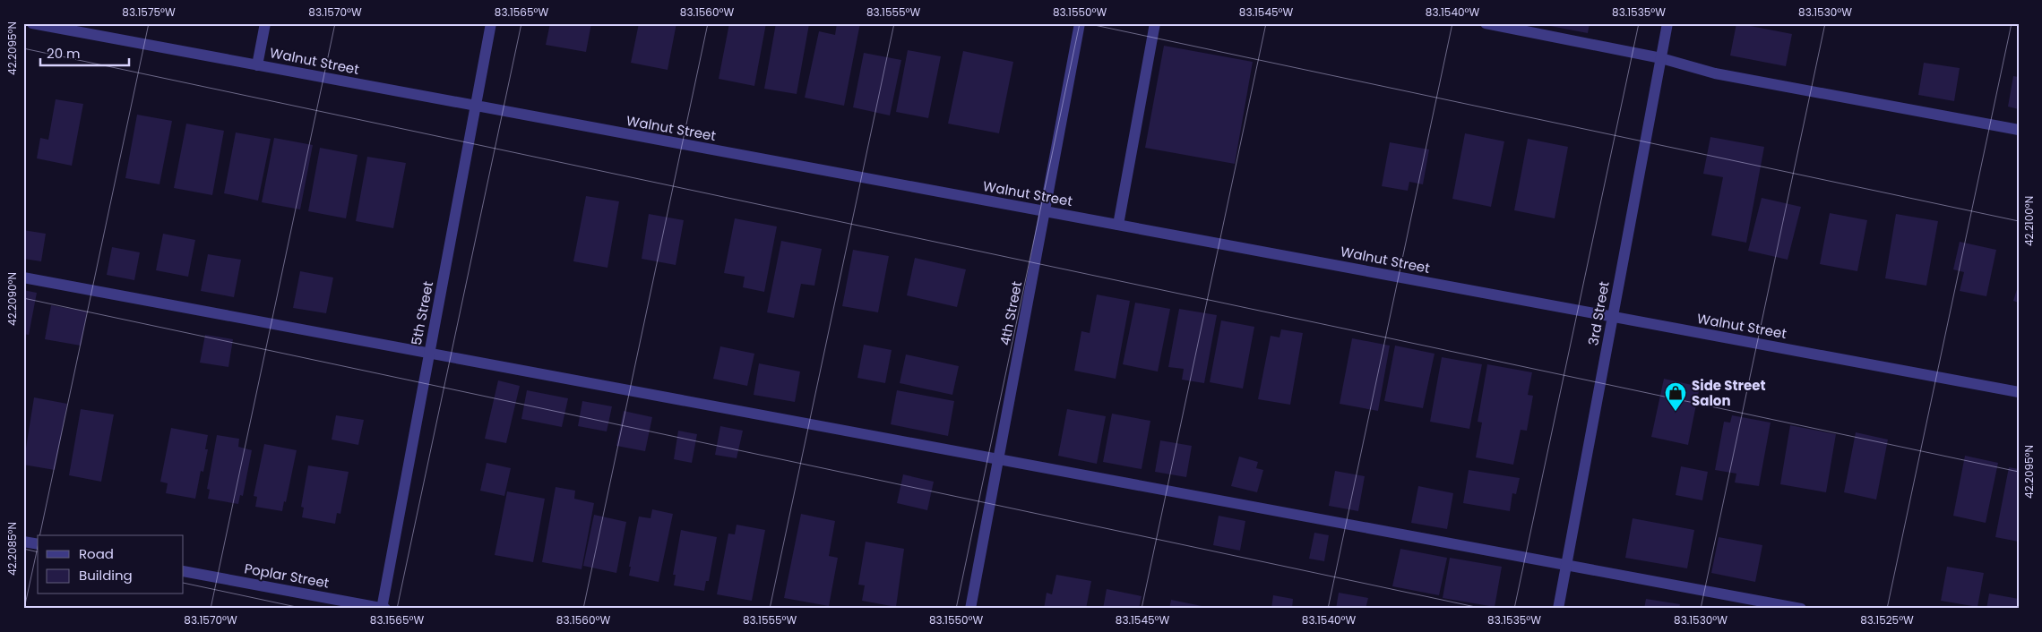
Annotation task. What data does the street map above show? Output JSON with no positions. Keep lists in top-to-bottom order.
{
  "streets": {
    "street": [
      "Walnut Street",
      "5th Street",
      "4th Street",
      "3rd Street",
      "Poplar Street"
    ]
  },
  "crossings": [
    ["Walnut Street", "5th Street"],
    ["Walnut Street", "4th Street"],
    ["Walnut Street", "3rd Street"],
    ["5th Street", "Poplar Street"]
  ],
  "places": {
    "shop": ["Side Street Salon"]
  },
  "legend": ["Road", "Building"],
  "scale_bar": "20 m",
  "coordinates": [
    "83.1575°W",
    "83.1570°W",
    "83.1565°W",
    "83.1560°W",
    "83.1555°W",
    "83.1550°W",
    "83.1545°W",
    "83.1540°W",
    "83.1535°W",
    "83.1530°W",
    "42.2095°N",
    "42.2100°N",
    "42.2090°N",
    "42.2085°N",
    "83.1525°W"
  ]
}
